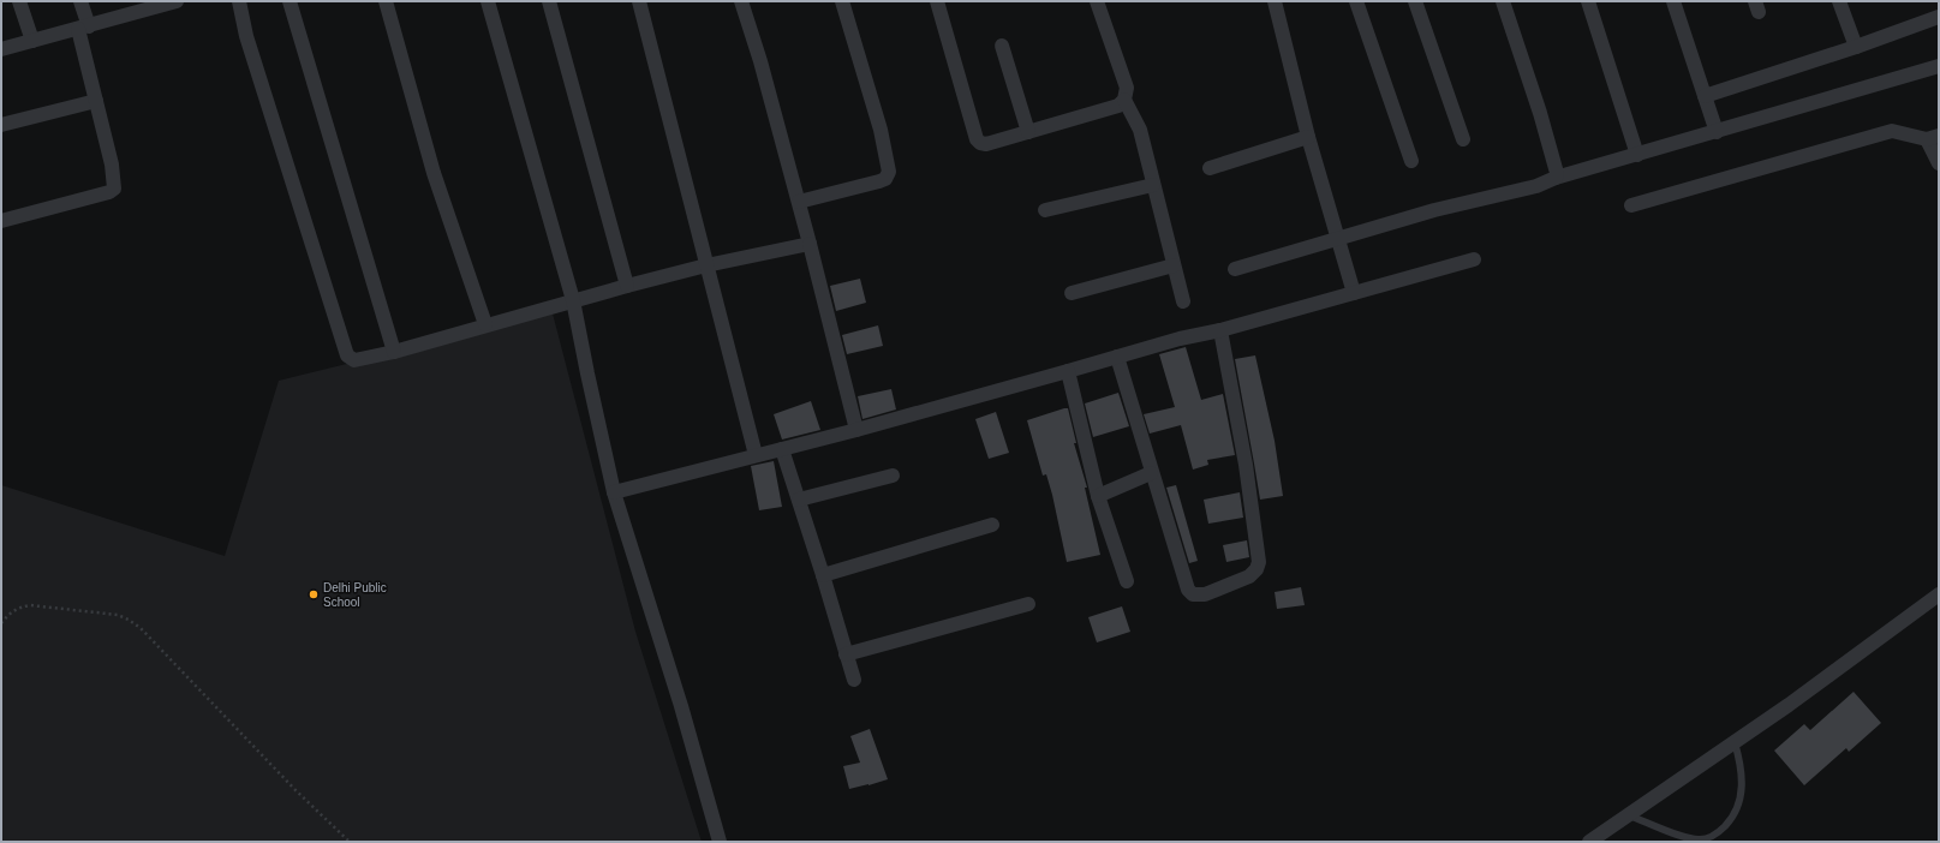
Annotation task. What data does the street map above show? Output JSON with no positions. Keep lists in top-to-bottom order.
{
  "places": ["Delhi Public School"]
}
